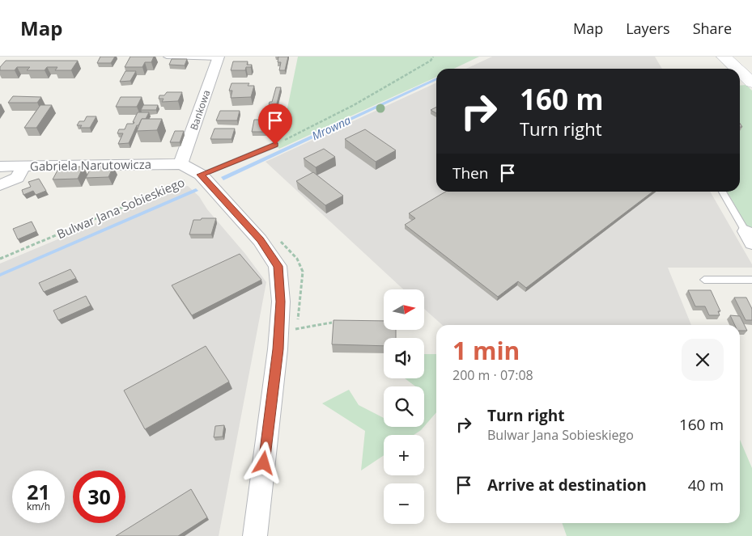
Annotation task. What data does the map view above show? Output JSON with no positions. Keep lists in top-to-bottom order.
{
  "streets": {
    "street": ["Bankowa", "Gabriela Narutowicza"],
    "lane": ["Bulwar Jana Sobieskiego"]
  },
  "crossings": [
    ["Bankowa", "Gabriela Narutowicza"]
  ],
  "water": ["Mrowna"],
  "north": "right",
  "page": {
    "header": "Map",
    "nav": ["Map", "Layers", "Share"],
    "turn": ["160 m", "Turn right"],
    "then": "Then",
    "map_buttons": ["+", "−"],
    "heading": ["1 min", "200 m · 07:08"],
    "list": [
      {
        "name": "Turn right",
        "note": "Bulwar Jana Sobieskiego",
        "value": "160 m"
      },
      {
        "name": "Arrive at destination",
        "value": "40 m"
      }
    ],
    "speed": "21 km/h",
    "limit": "30"
  }
}
